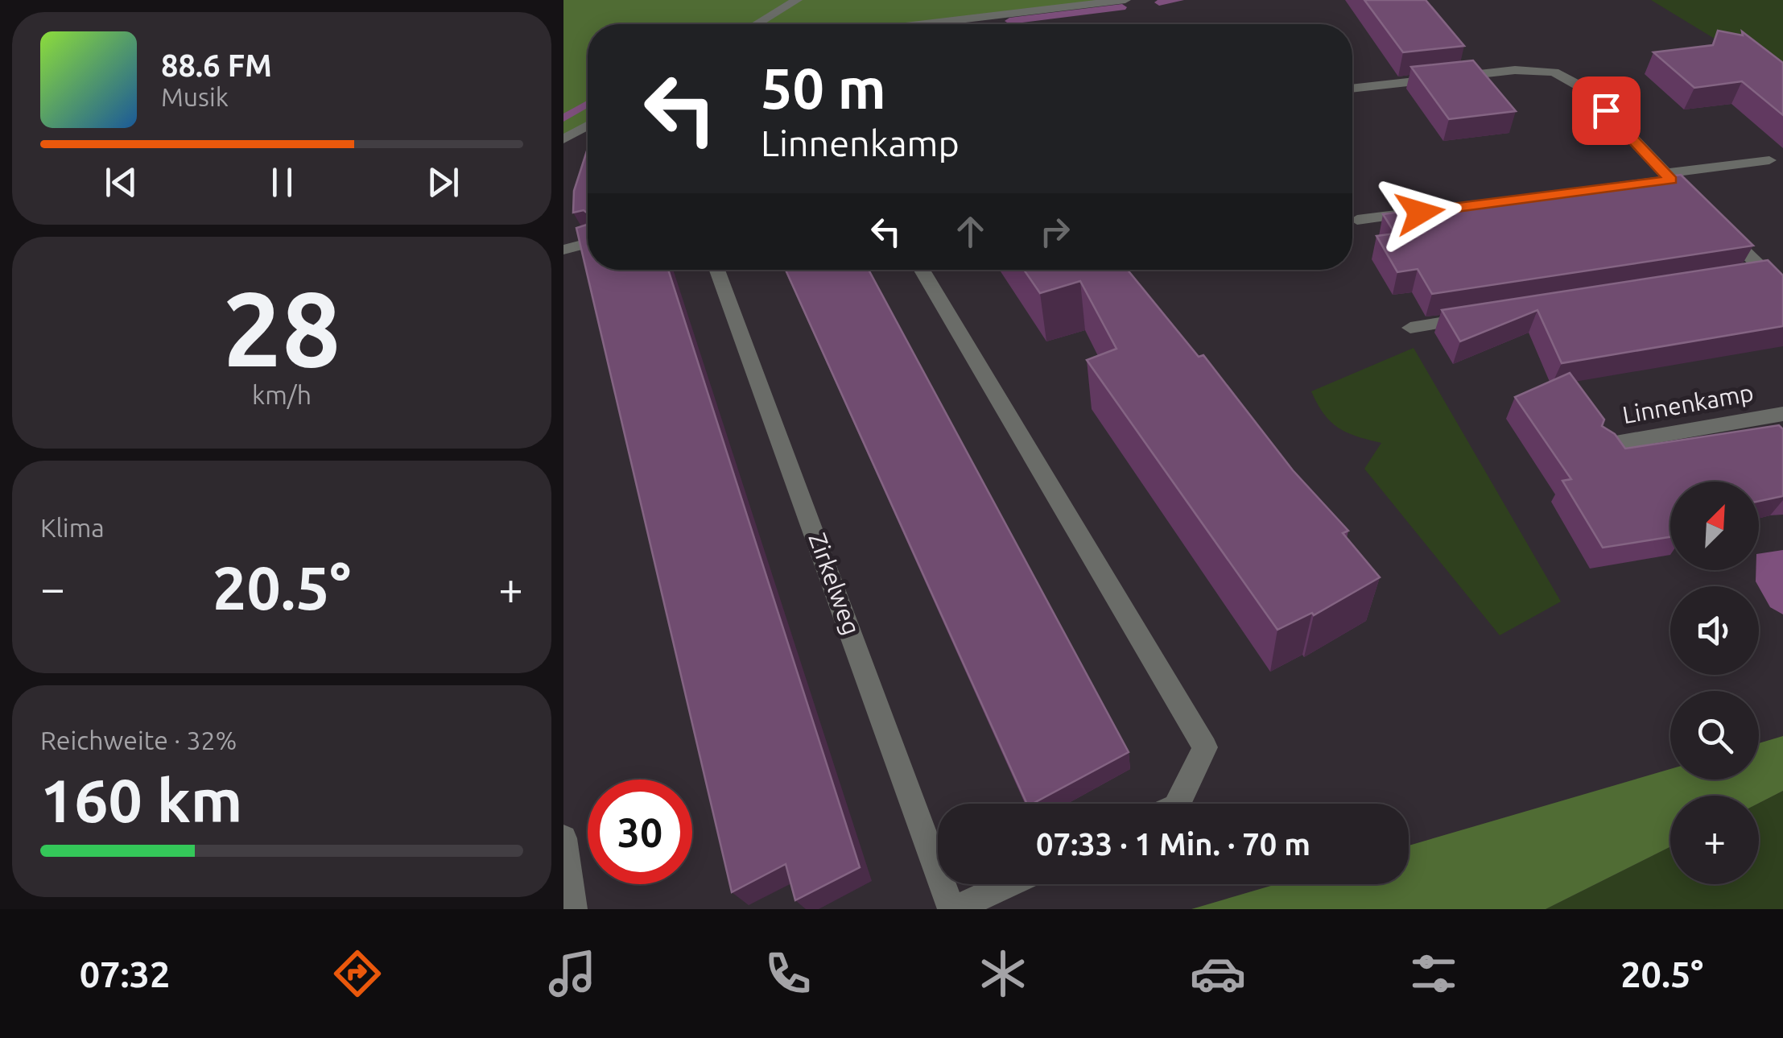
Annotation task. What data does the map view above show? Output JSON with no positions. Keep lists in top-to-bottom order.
{
  "streets": {
    "street": ["Linnenkamp", "Zirkelweg"]
  },
  "north": "top right",
  "page": {
    "turn": ["50 m", "Linnenkamp"],
    "song": ["88.6 FM", "Musik"],
    "tile": [
      ["28", "km/h"],
      "Klima",
      ["Reichweite · 32%", "160 km"]
    ],
    "map_buttons": "+",
    "heat": ["−", "20.5°", "+"],
    "limit": "30",
    "trip": "07:33 · 1 Min. · 70 m",
    "tabs": ["07:32", "20.5°"]
  }
}
